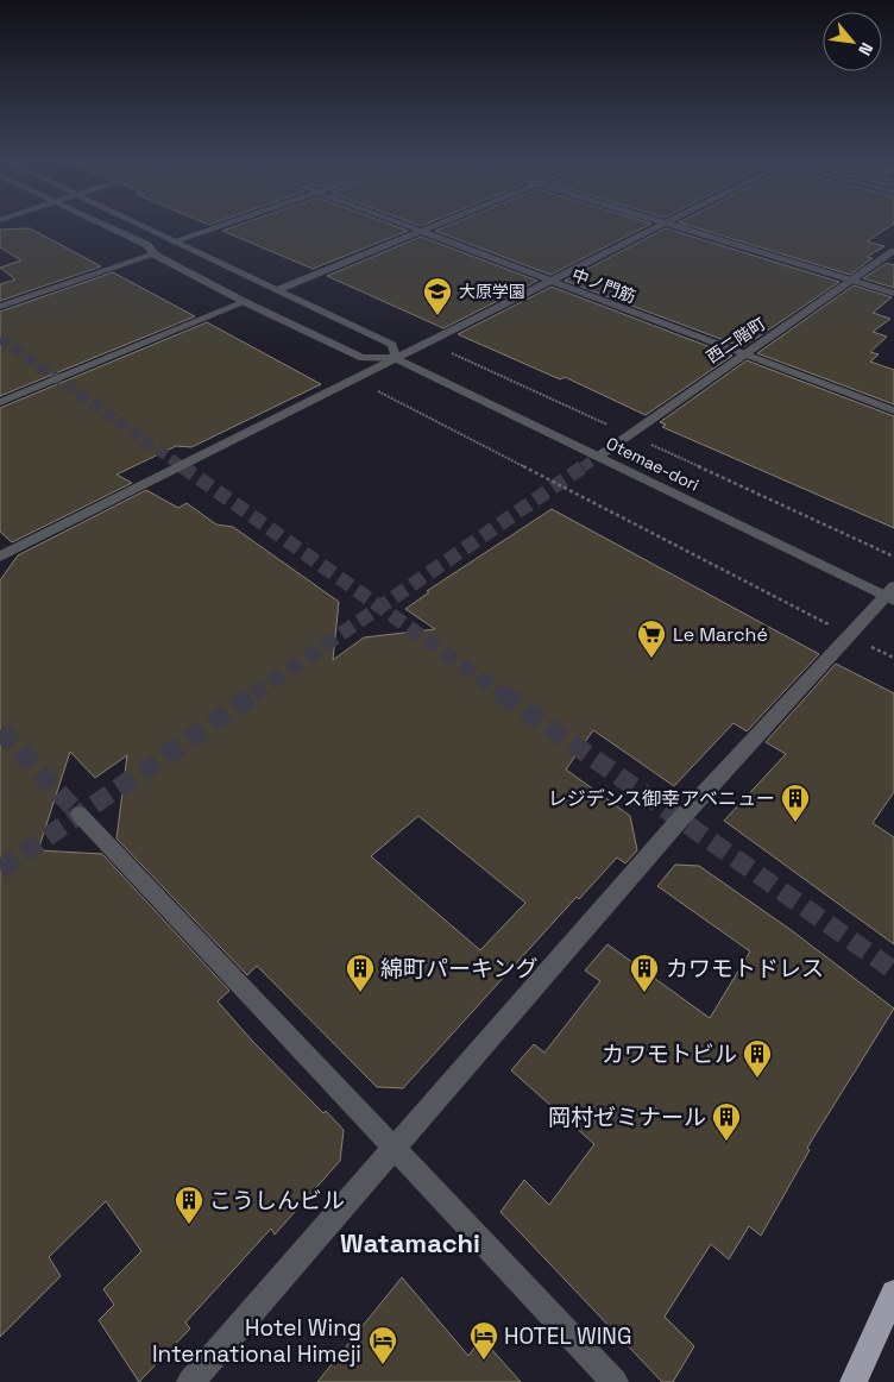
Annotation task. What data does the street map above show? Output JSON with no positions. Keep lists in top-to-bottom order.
{
  "streets": {
    "street": ["中ノ門筋", "西二階町", "Otemae-dori"]
  },
  "crossings": [
    ["中ノ門筋", "西二階町"],
    ["西二階町", "Otemae-dori"]
  ],
  "districts": ["Watamachi"],
  "places": {
    "school or university": ["大原学園"],
    "supermarket": ["Le Marché"],
    "building": [
      "レジデンス御幸アベニュー",
      "綿町パーキング",
      "カワモトドレス",
      "カワモトビル",
      "岡村ゼミナール",
      "こうしんビル"
    ],
    "hotel": ["HOTEL WING", "Hotel Wing International Himeji"]
  },
  "north": "bottom right"
}
